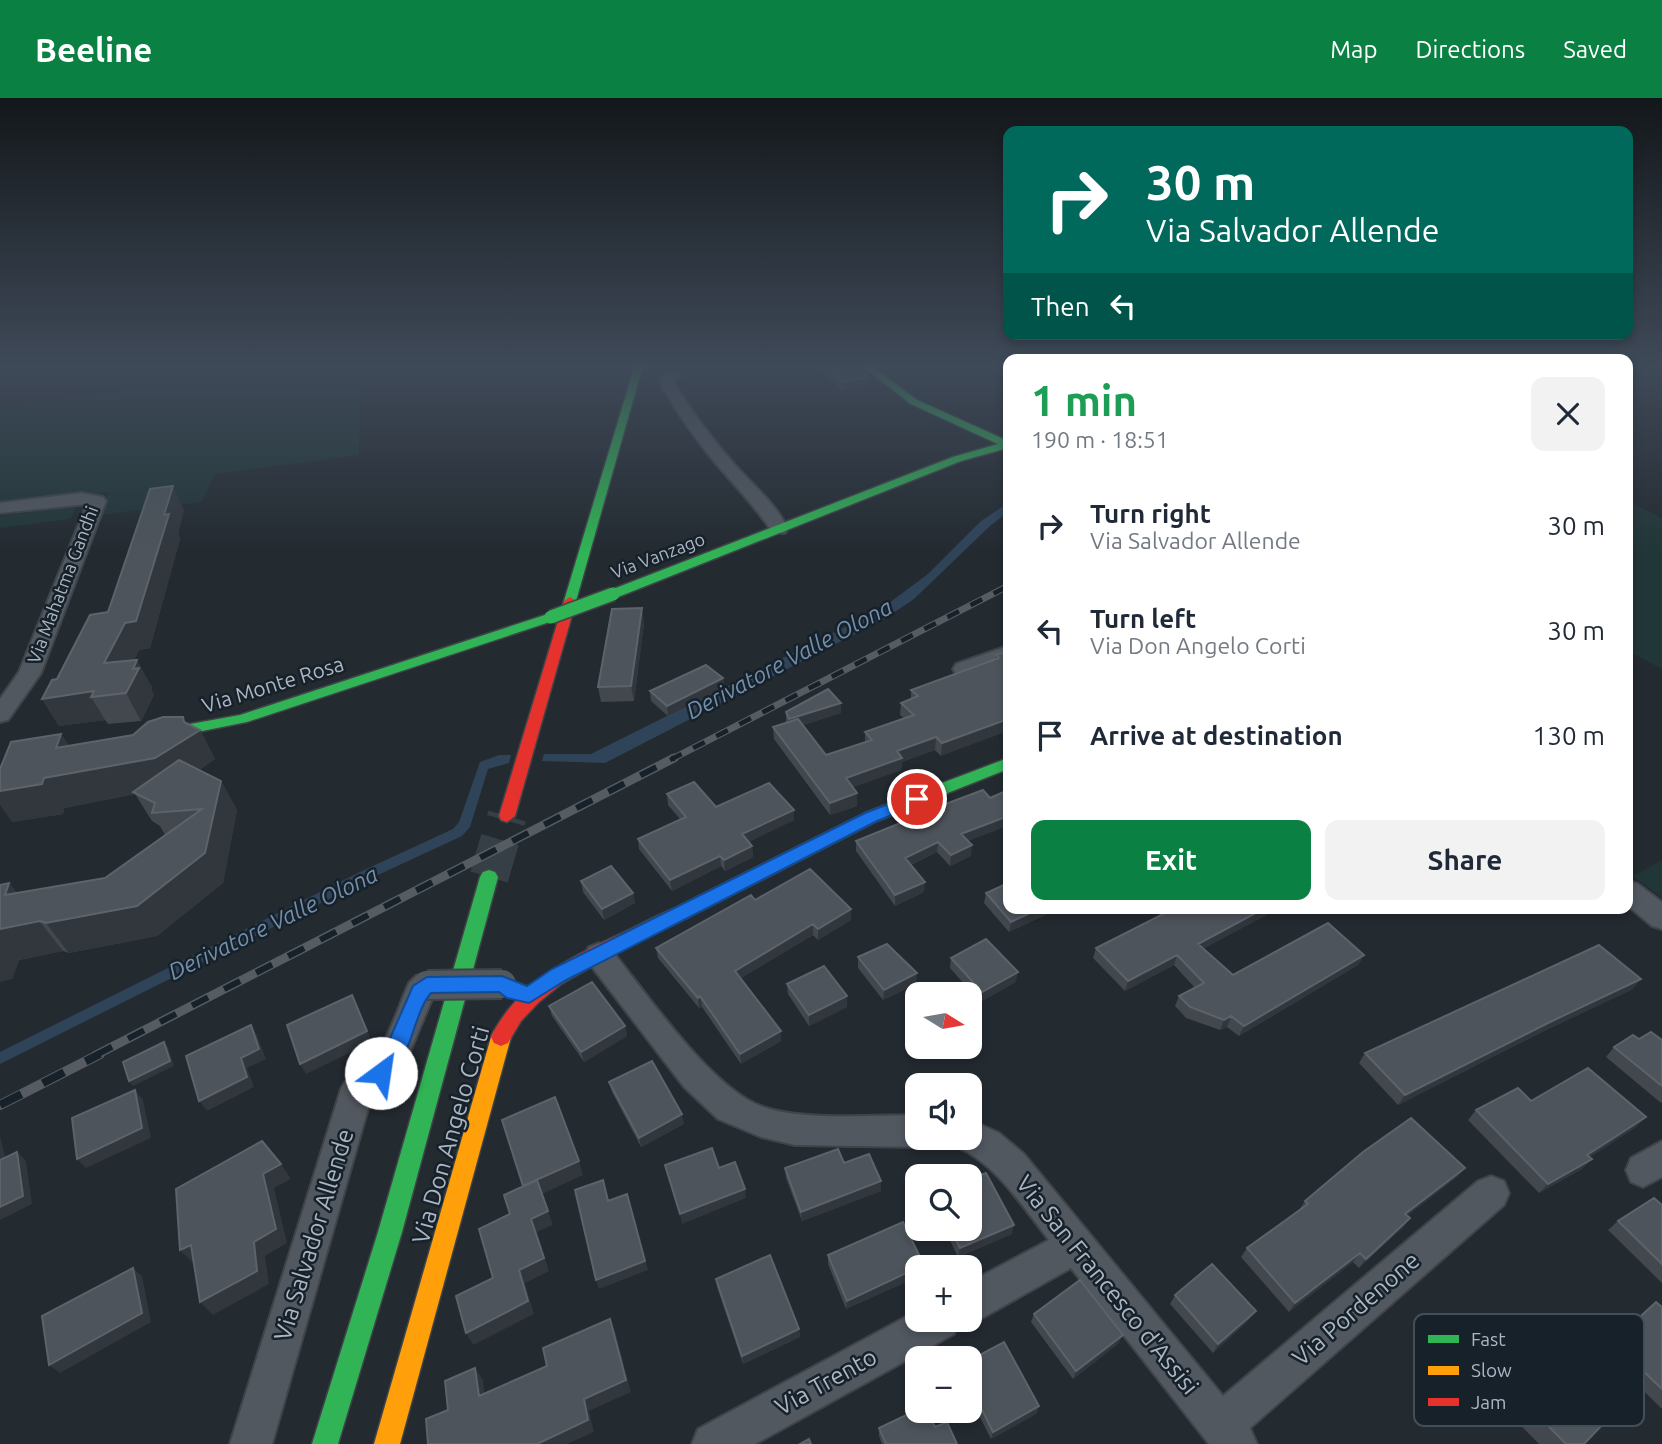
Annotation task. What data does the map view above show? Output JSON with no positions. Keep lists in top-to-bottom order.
{
  "streets": {
    "street": [
      "Via Vanzago",
      "Via Mahatma Gandhi",
      "Via Monte Rosa",
      "Via Don Angelo Corti",
      "Via Salvador Allende",
      "Via San Francesco d'Assisi",
      "Via Pordenone",
      "Via Trento"
    ]
  },
  "crossings": [
    ["Via Vanzago", "Via Monte Rosa"],
    ["Via Don Angelo Corti", "Via Salvador Allende"],
    ["Via San Francesco d'Assisi", "Via Pordenone"]
  ],
  "water": ["Derivatore Valle Olona"],
  "legend": ["Fast", "Slow", "Jam"],
  "north": "right",
  "page": {
    "header": "Beeline",
    "nav": ["Map", "Directions", "Saved"],
    "turn": ["30 m", "Via Salvador Allende"],
    "then": "Then",
    "heading": ["1 min", "190 m · 18:51"],
    "list": [
      {
        "name": "Turn right",
        "note": "Via Salvador Allende",
        "value": "30 m"
      },
      {
        "name": "Turn left",
        "note": "Via Don Angelo Corti",
        "value": "30 m"
      },
      {
        "name": "Arrive at destination",
        "value": "130 m"
      }
    ],
    "buttons": ["Exit", "Share"],
    "map_buttons": ["+", "−"]
  }
}
